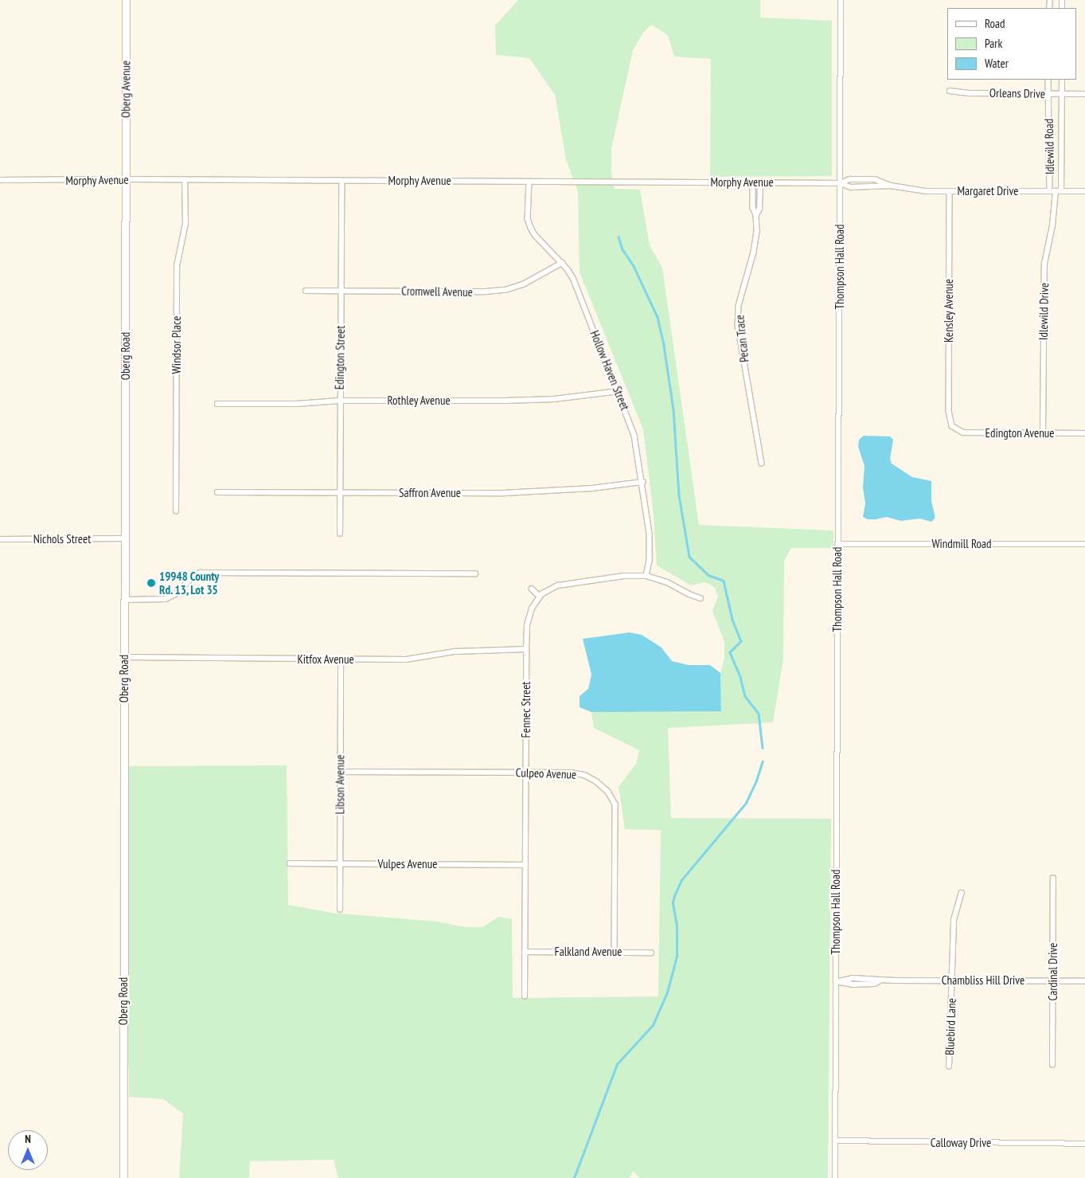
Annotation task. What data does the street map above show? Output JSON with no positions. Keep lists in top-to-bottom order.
{
  "streets": {
    "street": [
      "Oberg Avenue",
      "Orleans Drive",
      "Idlewild Road",
      "Morphy Avenue",
      "Margaret Drive",
      "Thompson Hall Road",
      "Cromwell Avenue",
      "Kensley Avenue",
      "Idlewild Drive",
      "Pecan Trace",
      "Windsor Place",
      "Oberg Road",
      "Edington Street",
      "Hollow Haven Street",
      "Rothley Avenue",
      "Edington Avenue",
      "Saffron Avenue",
      "Nichols Street",
      "Windmill Road",
      "Kitfox Avenue",
      "Fennec Street",
      "Culpeo Avenue",
      "Libson Avenue",
      "Vulpes Avenue",
      "Falkland Avenue",
      "Cardinal Drive",
      "Chambliss Hill Drive",
      "Bluebird Lane",
      "Calloway Drive"
    ]
  },
  "crossings": [
    ["Oberg Avenue", "Morphy Avenue"],
    ["Oberg Avenue", "Oberg Road"],
    ["Orleans Drive", "Idlewild Road"],
    ["Idlewild Road", "Margaret Drive"],
    ["Morphy Avenue", "Margaret Drive"],
    ["Morphy Avenue", "Thompson Hall Road"],
    ["Morphy Avenue", "Pecan Trace"],
    ["Morphy Avenue", "Windsor Place"],
    ["Morphy Avenue", "Oberg Road"],
    ["Morphy Avenue", "Edington Street"],
    ["Morphy Avenue", "Hollow Haven Street"],
    ["Margaret Drive", "Thompson Hall Road"],
    ["Margaret Drive", "Kensley Avenue"],
    ["Margaret Drive", "Idlewild Drive"],
    ["Thompson Hall Road", "Windmill Road"],
    ["Thompson Hall Road", "Chambliss Hill Drive"],
    ["Thompson Hall Road", "Calloway Drive"],
    ["Cromwell Avenue", "Edington Street"],
    ["Cromwell Avenue", "Hollow Haven Street"],
    ["Kensley Avenue", "Edington Avenue"],
    ["Idlewild Drive", "Edington Avenue"],
    ["Oberg Road", "Nichols Street"],
    ["Oberg Road", "Kitfox Avenue"],
    ["Edington Street", "Rothley Avenue"],
    ["Edington Street", "Saffron Avenue"],
    ["Hollow Haven Street", "Rothley Avenue"],
    ["Hollow Haven Street", "Saffron Avenue"],
    ["Hollow Haven Street", "Fennec Street"],
    ["Kitfox Avenue", "Fennec Street"],
    ["Kitfox Avenue", "Libson Avenue"],
    ["Fennec Street", "Culpeo Avenue"],
    ["Fennec Street", "Vulpes Avenue"],
    ["Fennec Street", "Falkland Avenue"],
    ["Culpeo Avenue", "Libson Avenue"],
    ["Culpeo Avenue", "Falkland Avenue"],
    ["Libson Avenue", "Vulpes Avenue"],
    ["Cardinal Drive", "Chambliss Hill Drive"],
    ["Chambliss Hill Drive", "Bluebird Lane"]
  ],
  "places": ["19948 County Rd. 13, Lot 35"],
  "legend": ["Road", "Park", "Water"],
  "north": "top"
}
